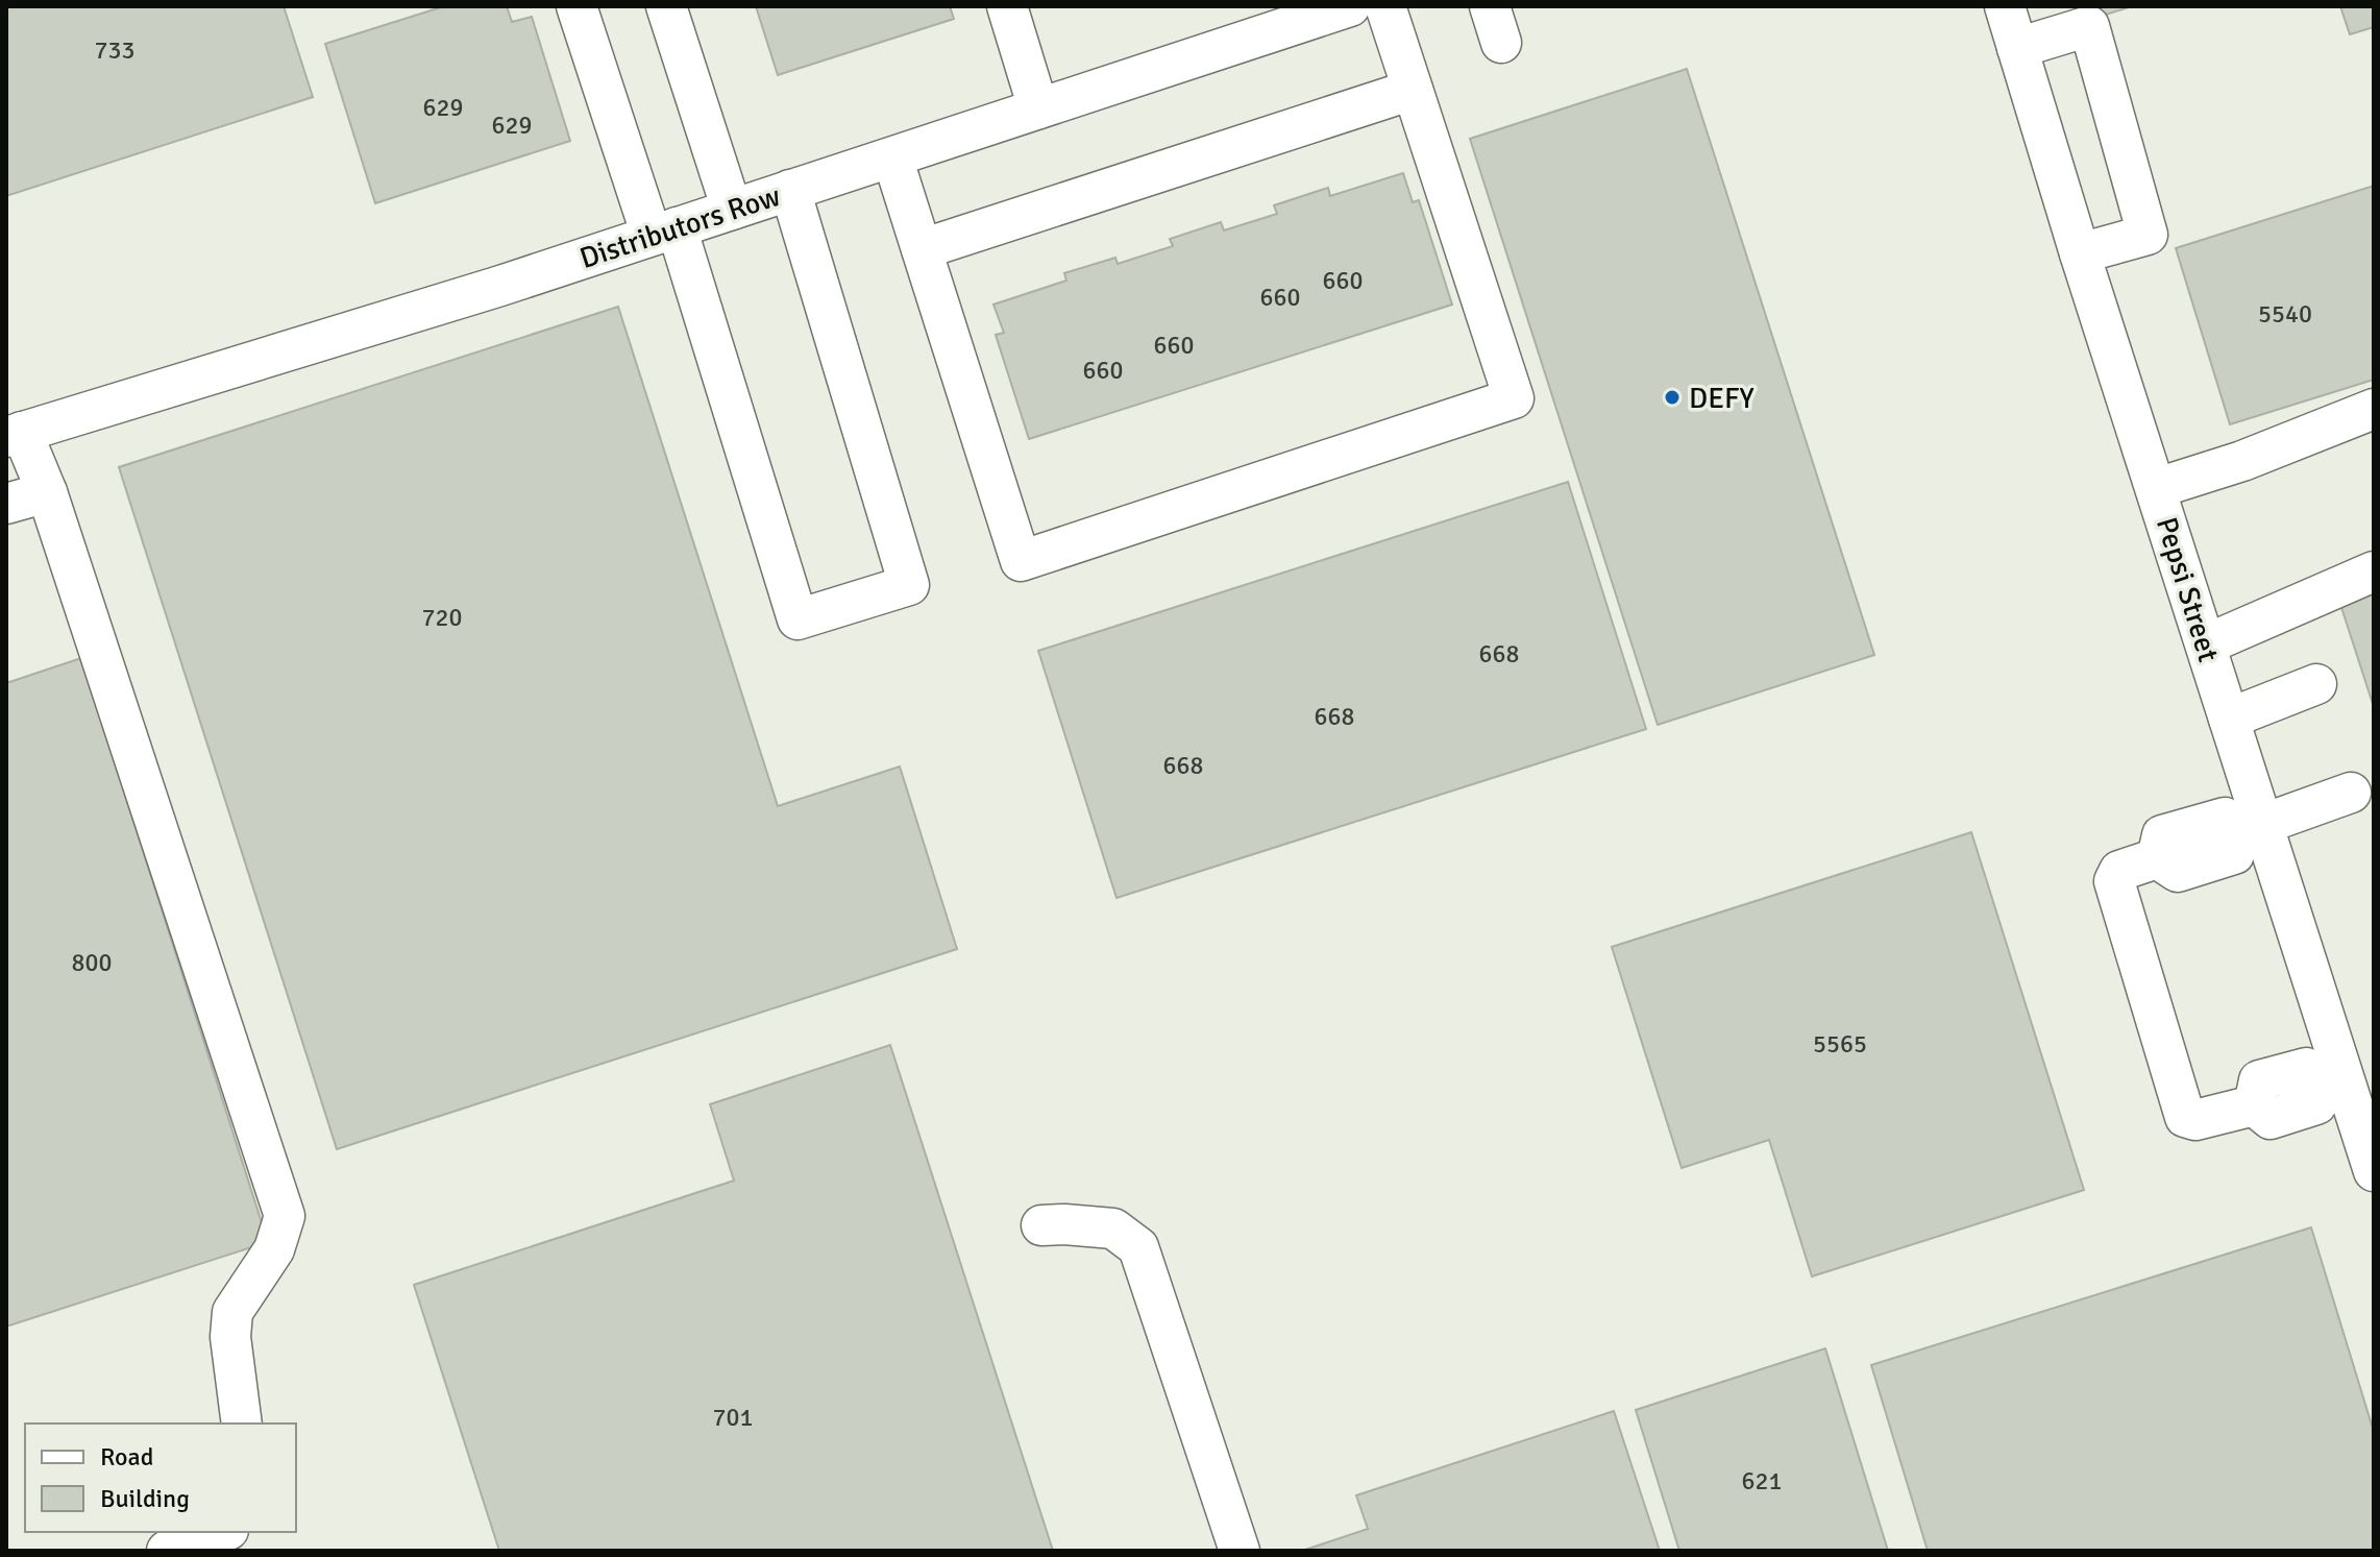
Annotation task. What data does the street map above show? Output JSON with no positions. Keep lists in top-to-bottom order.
{
  "streets": {
    "street": ["Distributors Row", "Pepsi Street"]
  },
  "places": ["DEFY"],
  "house_numbers": [
    "733",
    "629",
    "629",
    "660",
    "660",
    "5540",
    "660",
    "660",
    "720",
    "668",
    "668",
    "668",
    "800",
    "5565",
    "701",
    "621"
  ],
  "legend": ["Road", "Building"]
}
